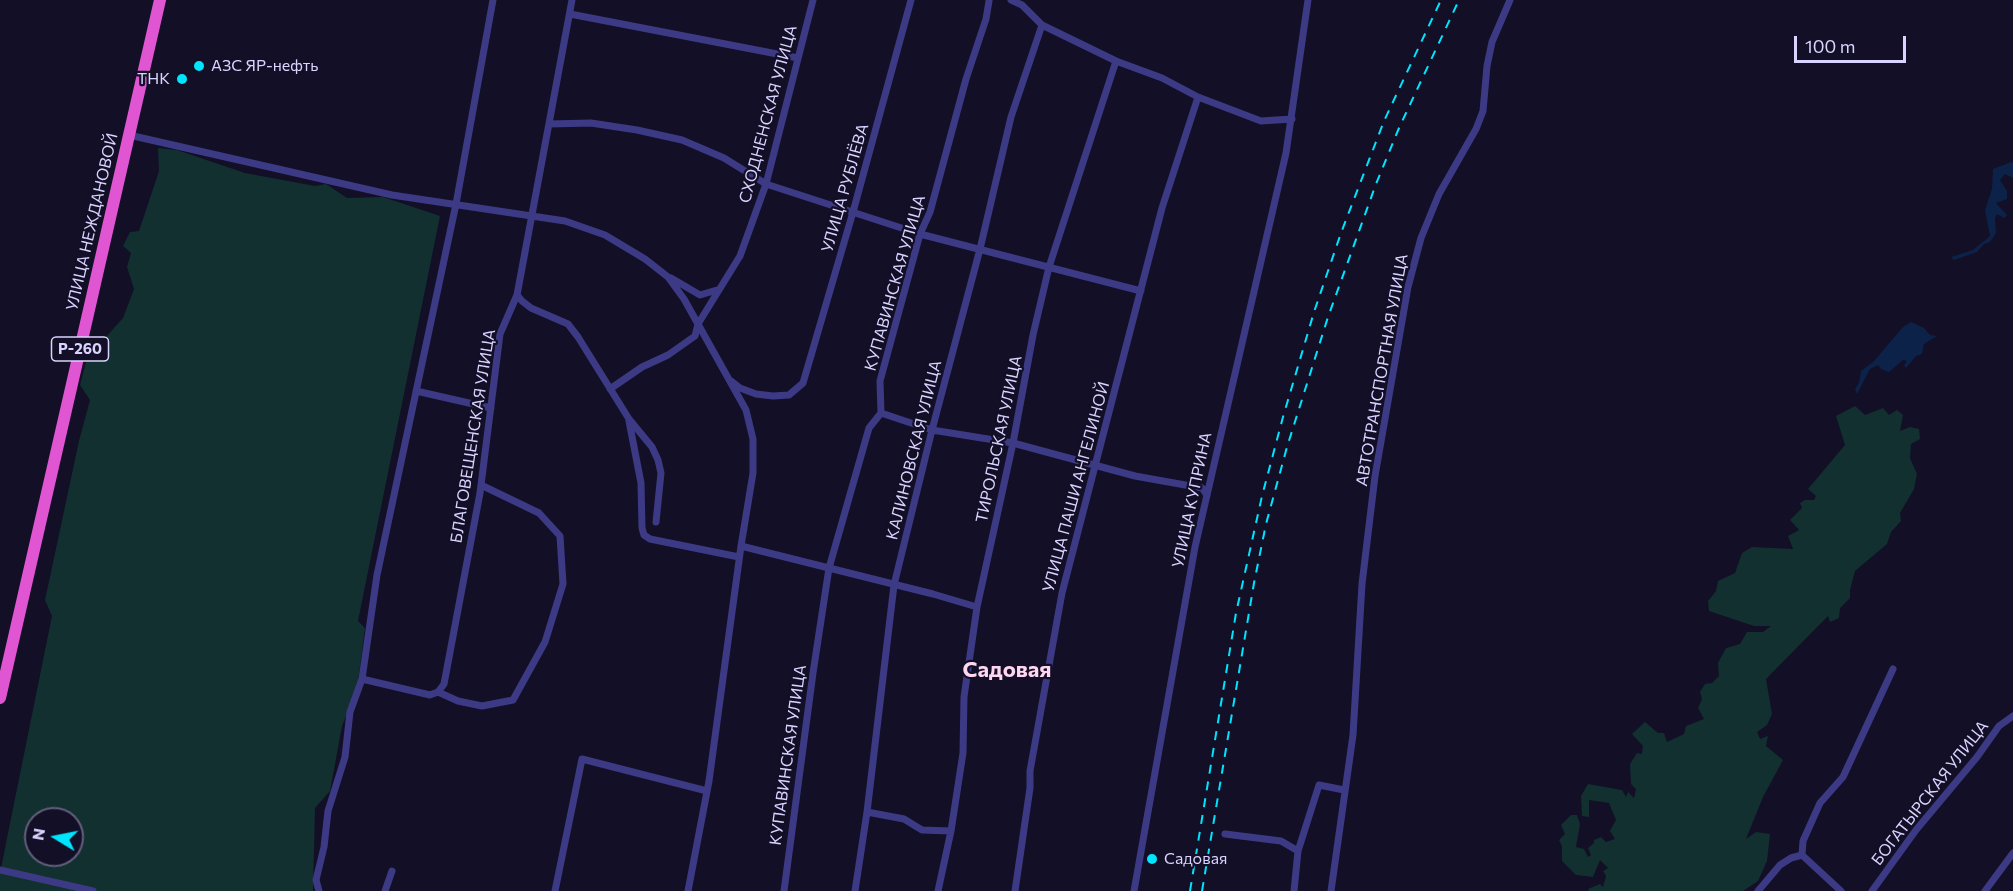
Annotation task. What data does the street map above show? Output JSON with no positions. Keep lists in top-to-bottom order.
{
  "streets": {
    "highway": ["УЛИЦА НЕЖДАНОВОЙ", "Р-260"],
    "street": [
      "СХОДНЕНСКАЯ УЛИЦА",
      "УЛИЦА РУБЛЁВА",
      "КУПАВИНСКАЯ УЛИЦА",
      "АВТОТРАНСПОРТНАЯ УЛИЦА",
      "БЛАГОВЕЩЕНСКАЯ УЛИЦА",
      "ТИРОЛЬСКАЯ УЛИЦА",
      "КАЛИНОВСКАЯ УЛИЦА",
      "УЛИЦА ПАШИ АНГЕЛИНОЙ",
      "УЛИЦА КУПРИНА",
      "БОГАТЫРСКАЯ УЛИЦА"
    ]
  },
  "districts": ["Садовая"],
  "places": ["АЗС ЯР-нефть", "ТНК", "Садовая"],
  "scale_bar": "100 m",
  "north": "left"
}
